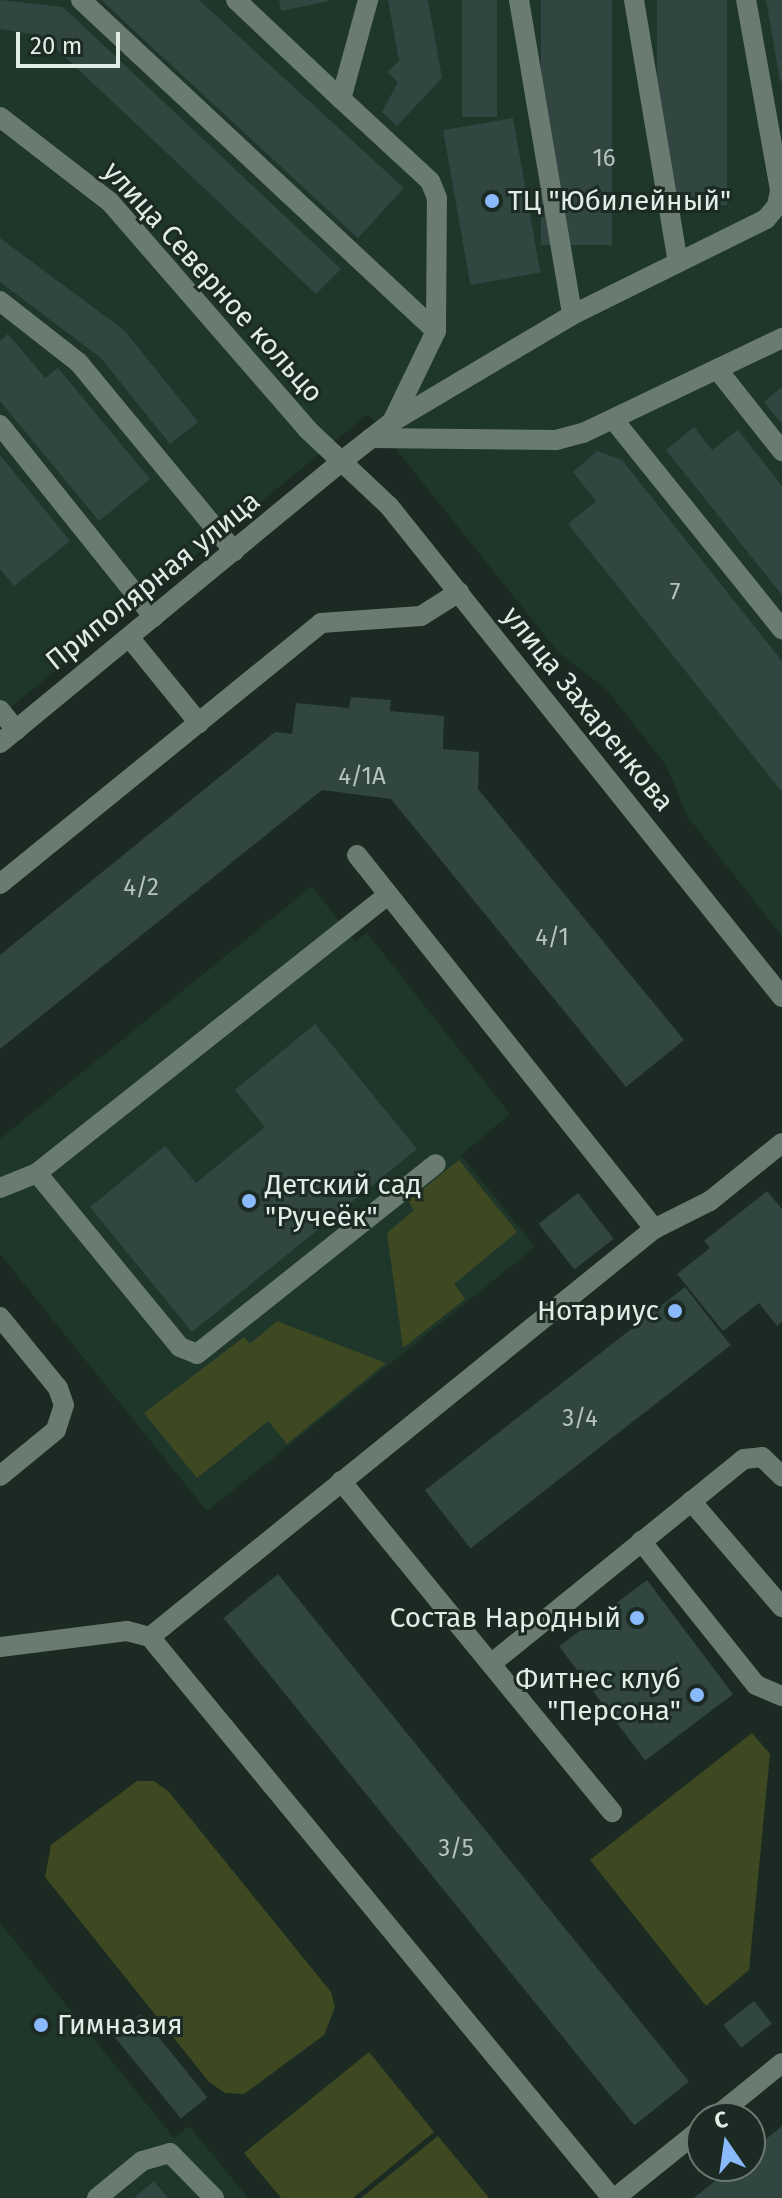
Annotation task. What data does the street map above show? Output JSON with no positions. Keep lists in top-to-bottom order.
{
  "streets": {
    "street": ["улица Северное кольцо", "Приполярная улица", "улица Захаренкова"]
  },
  "crossings": [
    ["улица Северное кольцо", "Приполярная улица"],
    ["улица Северное кольцо", "улица Захаренкова"],
    ["Приполярная улица", "улица Захаренкова"]
  ],
  "places": [
    "ТЦ \"Юбилейный\"",
    "Детский сад \"Ручеёк\"",
    "Нотариус",
    "Состав Народный",
    "Фитнес клуб \"Персона\"",
    "Гимназия"
  ],
  "house_numbers": [
    "16",
    "7",
    "4/1А",
    "4/2",
    "4/1",
    "3/4",
    "3/5"
  ],
  "scale_bar": "20 m",
  "north": "top"
}
